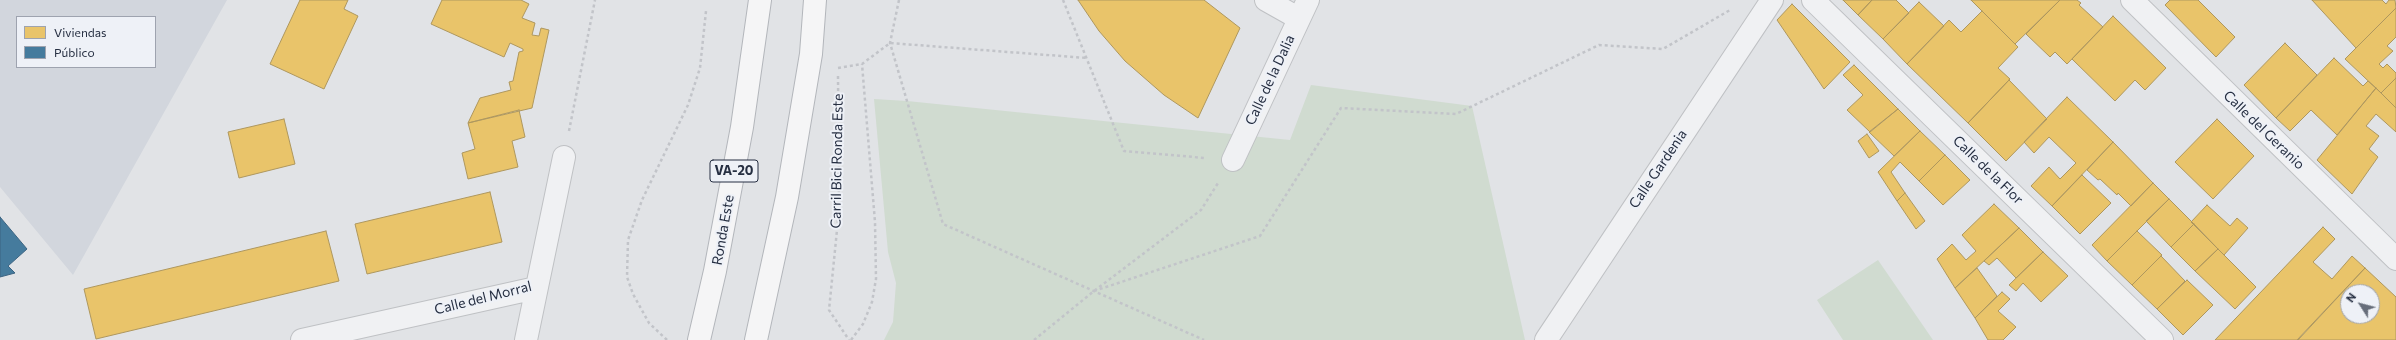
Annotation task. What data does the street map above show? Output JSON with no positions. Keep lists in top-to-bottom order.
{
  "streets": {
    "highway": ["VA-20", "Ronda Este"],
    "street": [
      "Calle de la Dalia",
      "Calle del Geranio",
      "Calle Gardenia",
      "Calle de la Flor",
      "Calle del Morral"
    ],
    "path": ["Carril Bici Ronda Este"]
  },
  "legend": ["Viviendas", "Público"],
  "north": "top left"
}
